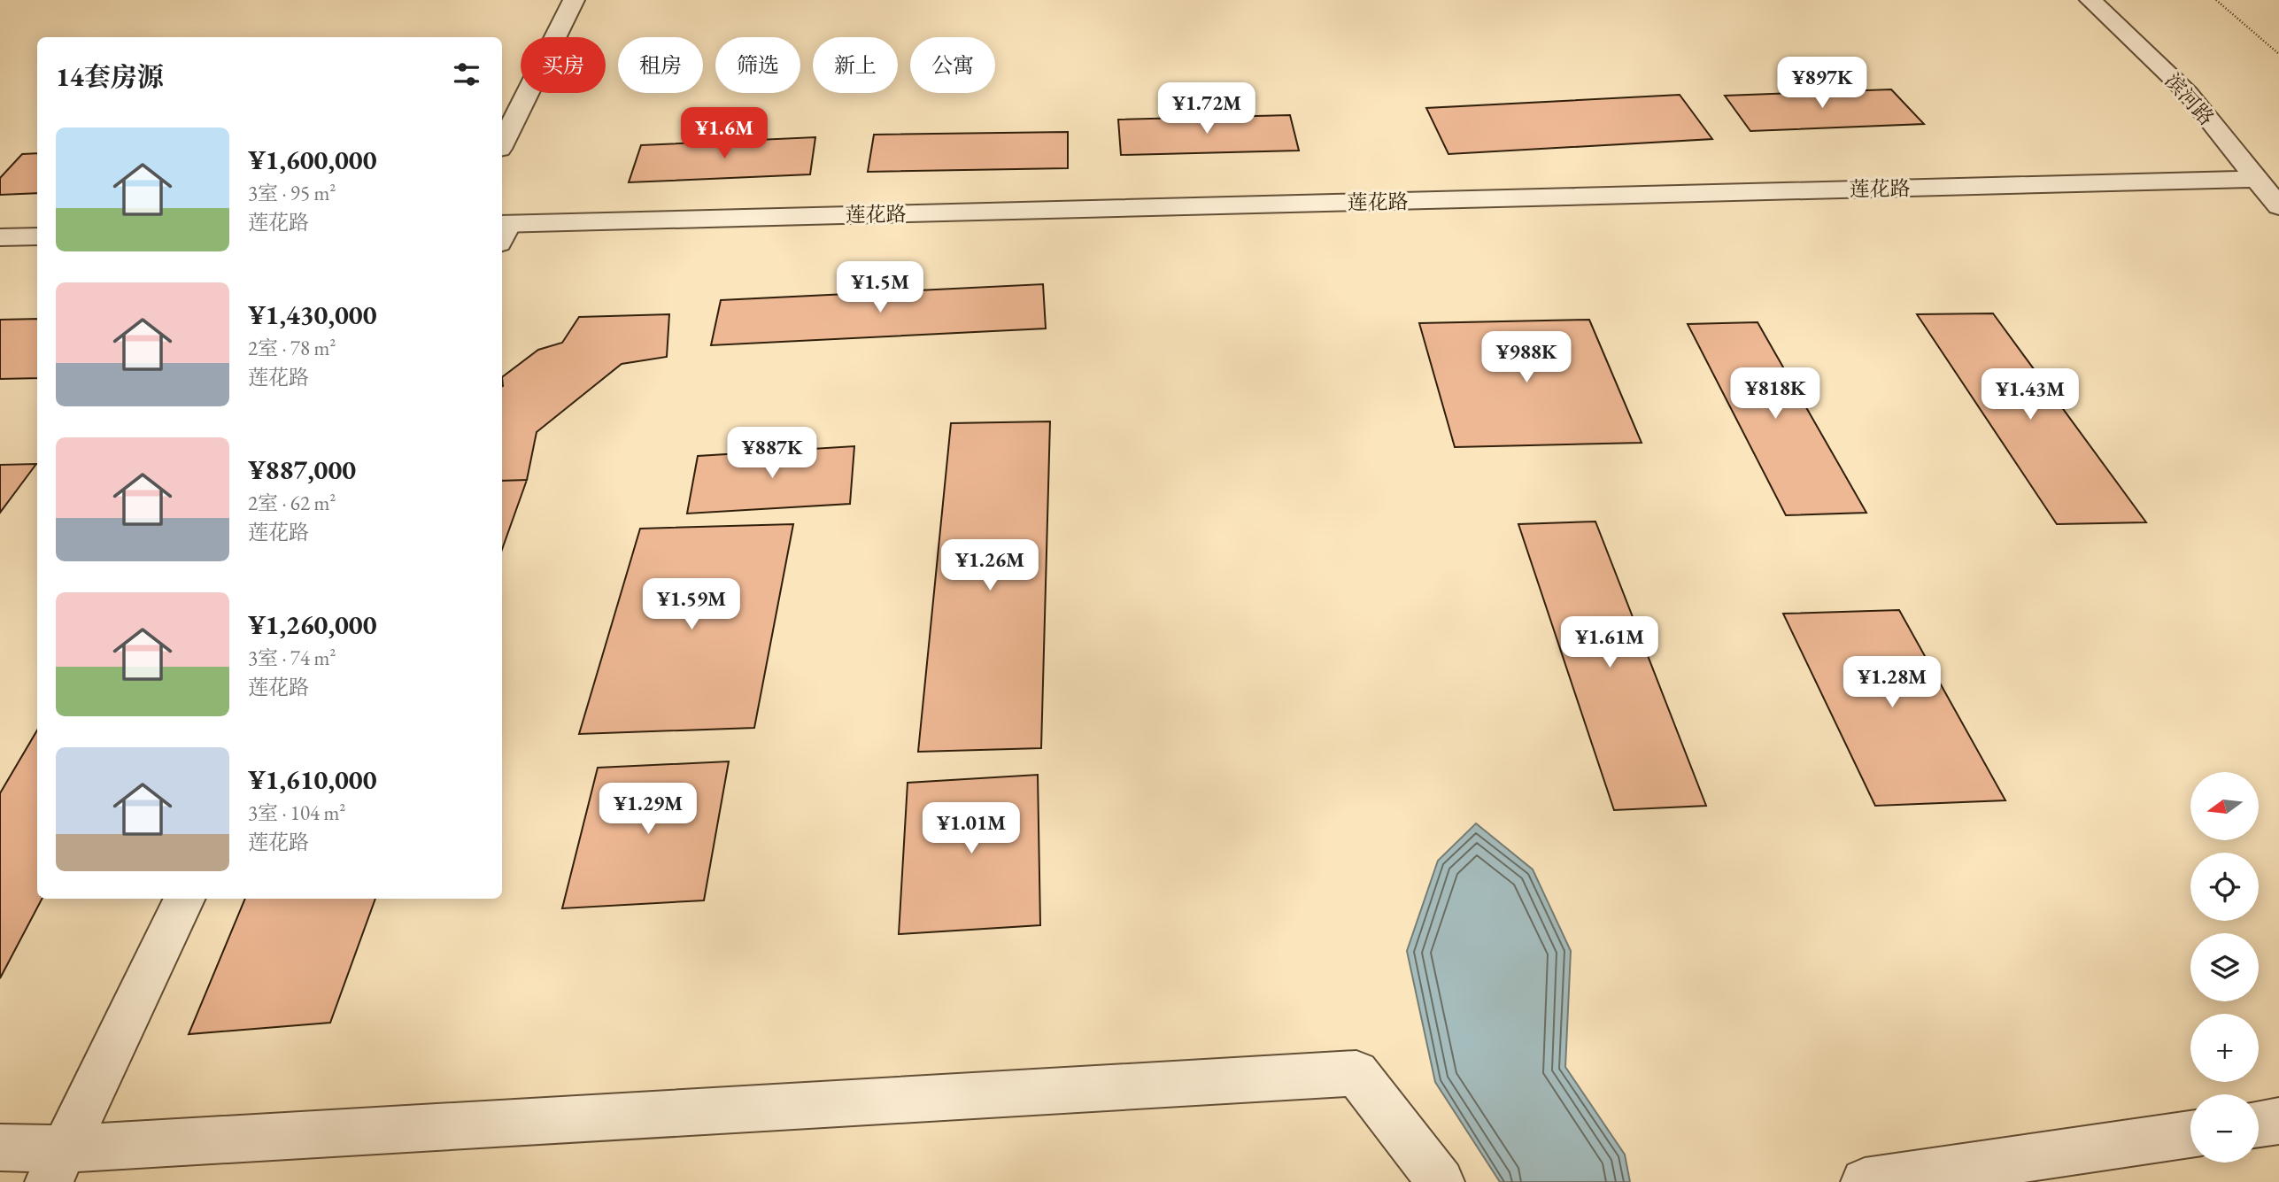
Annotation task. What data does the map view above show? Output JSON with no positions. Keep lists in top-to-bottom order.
{
  "streets": {
    "street": ["滨河路", "莲花路"]
  },
  "crossings": [
    ["滨河路", "莲花路"]
  ],
  "north": "left",
  "page": {
    "chip": [
      "买房",
      "租房",
      "筛选",
      "新上",
      "公寓"
    ],
    "heading": "14套房源",
    "price": [
      "¥897K",
      "¥1.72M",
      "¥1.6M",
      "¥1.5M",
      "¥988K",
      "¥818K",
      "¥1.43M",
      "¥887K",
      "¥1.26M",
      "¥1.59M",
      "¥1.61M",
      "¥1.28M",
      "¥1.29M",
      "¥1.01M"
    ],
    "list": [
      {
        "name": "¥1,600,000",
        "note": "3室 · 95 m² · 莲花路"
      },
      {
        "name": "¥1,430,000",
        "note": "2室 · 78 m² · 莲花路"
      },
      {
        "name": "¥887,000",
        "note": "2室 · 62 m² · 莲花路"
      },
      {
        "name": "¥1,260,000",
        "note": "3室 · 74 m² · 莲花路"
      },
      {
        "name": "¥1,610,000",
        "note": "3室 · 104 m² · 莲花路"
      }
    ],
    "map_buttons": ["+", "−"]
  }
}
